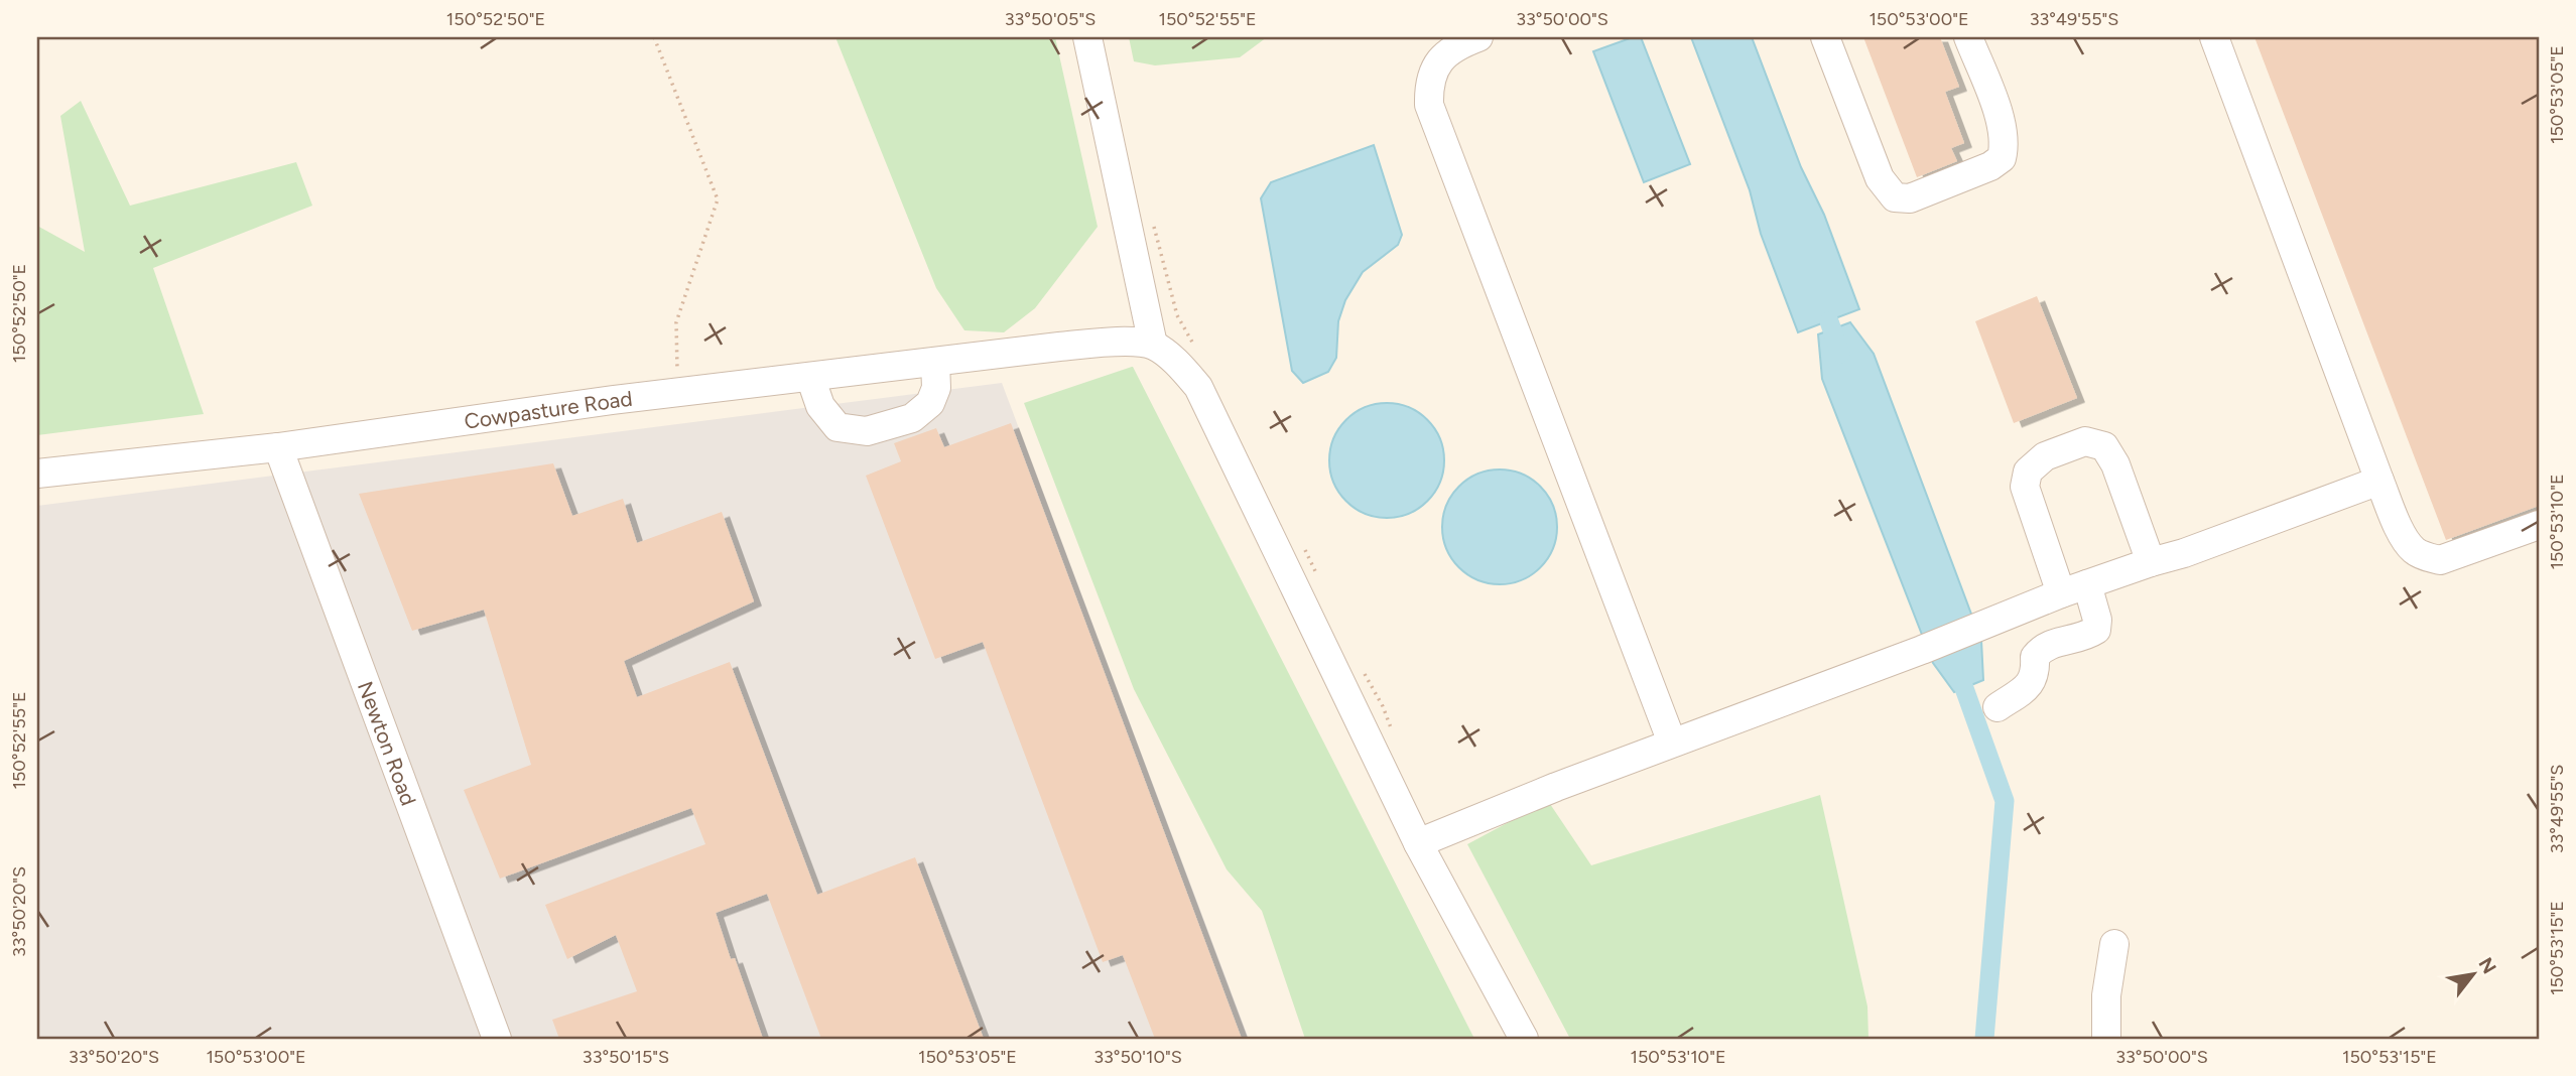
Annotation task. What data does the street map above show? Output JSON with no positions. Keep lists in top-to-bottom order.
{
  "streets": {
    "street": ["Cowpasture Road", "Newton Road"]
  },
  "crossings": [
    ["Cowpasture Road", "Newton Road"]
  ],
  "north": "top right",
  "coordinates": [
    "150°52'50\"E",
    "33°50'05\"S",
    "150°52'55\"E",
    "33°50'00\"S",
    "150°53'00\"E",
    "33°49'55\"S",
    "150°53'05\"E",
    "150°53'10\"E",
    "33°50'20\"S",
    "150°53'15\"E",
    "33°50'15\"S",
    "33°50'10\"S"
  ]
}
